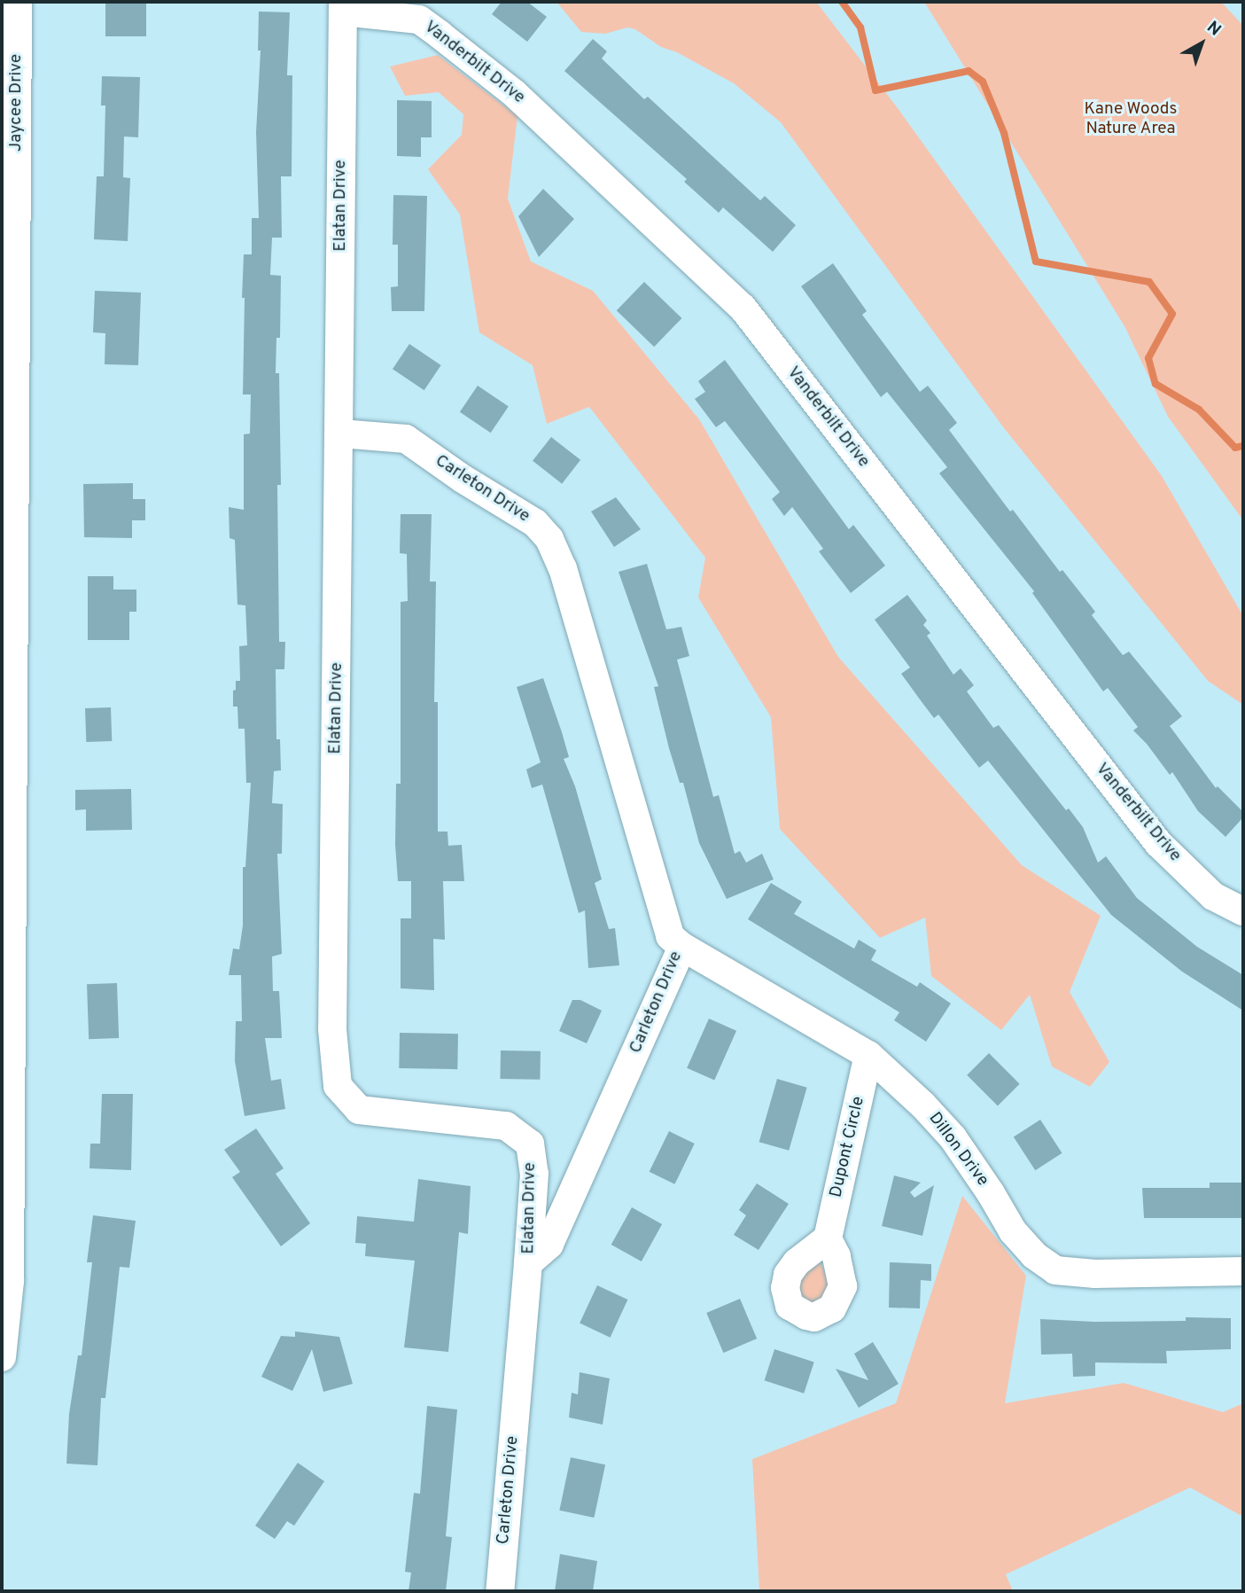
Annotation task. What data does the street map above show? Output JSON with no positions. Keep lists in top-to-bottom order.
{
  "streets": {
    "street": [
      "Vanderbilt Drive",
      "Jaycee Drive",
      "Elatan Drive",
      "Carleton Drive",
      "Dupont Circle",
      "Dillon Drive"
    ]
  },
  "crossings": [
    ["Vanderbilt Drive", "Elatan Drive"],
    ["Elatan Drive", "Carleton Drive"],
    ["Carleton Drive", "Dillon Drive"],
    ["Dupont Circle", "Dillon Drive"]
  ],
  "parks": ["Kane Woods Nature Area"],
  "north": "top right"
}
